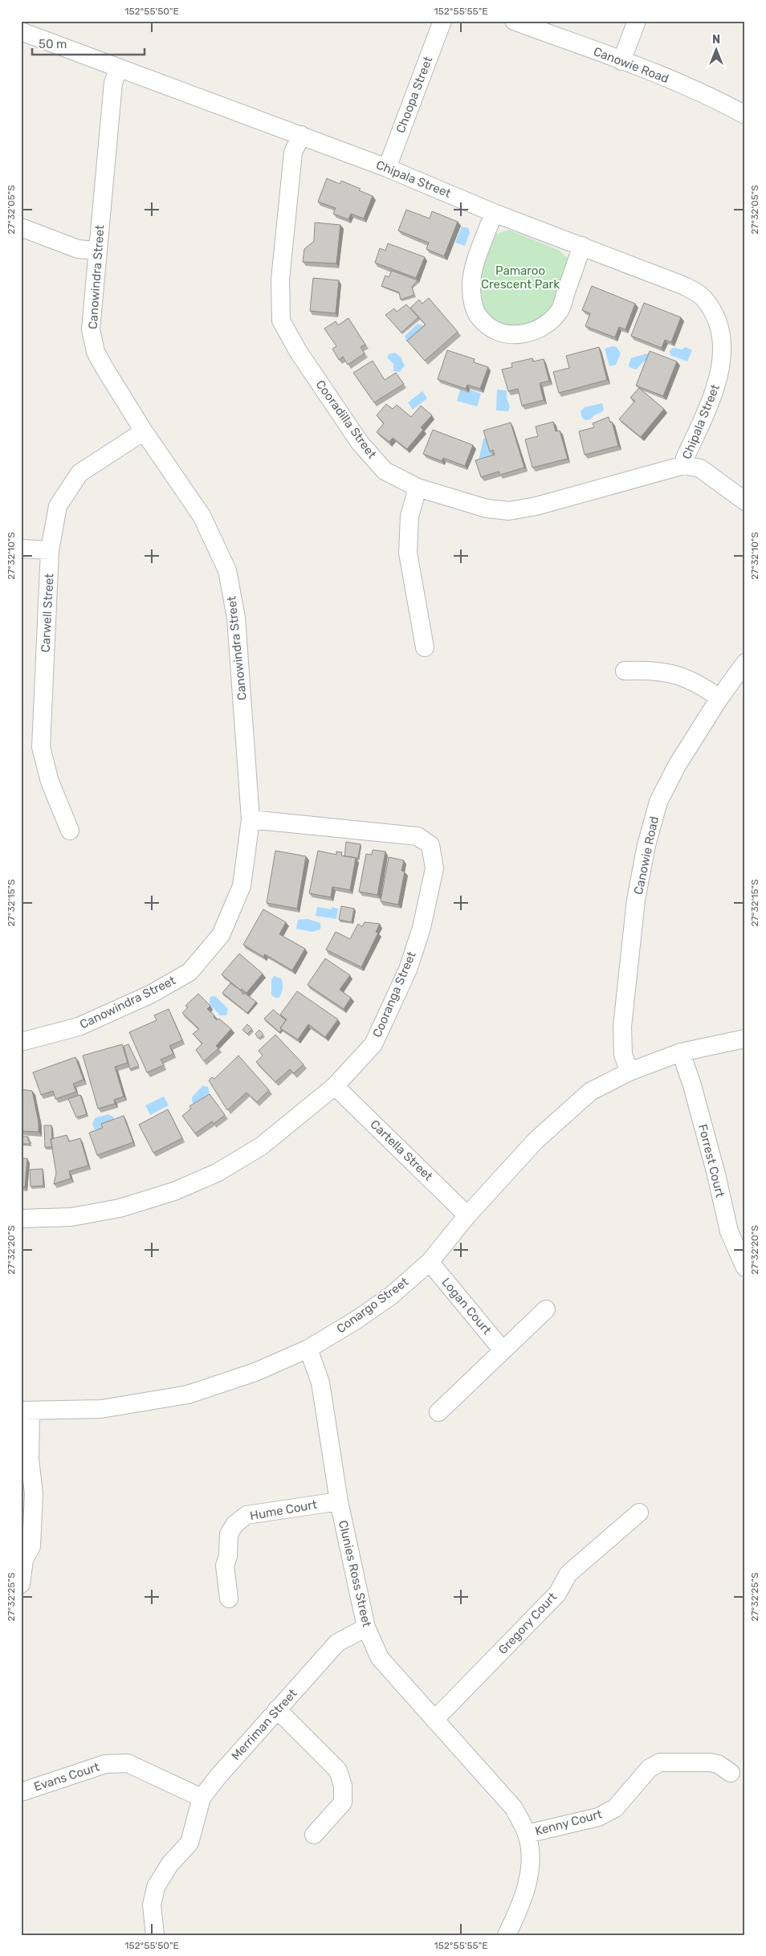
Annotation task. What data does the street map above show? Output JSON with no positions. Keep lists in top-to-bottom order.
{
  "streets": {
    "street": [
      "Canowie Road",
      "Choopa Street",
      "Chipala Street",
      "Canowindra Street",
      "Cooradilla Street",
      "Carwell Street",
      "Cooranga Street",
      "Cartella Street",
      "Forrest Court",
      "Conargo Street",
      "Logan Court",
      "Hume Court",
      "Clunies Ross Street",
      "Gregory Court",
      "Merriman Street",
      "Evans Court",
      "Kenny Court"
    ]
  },
  "crossings": [
    ["Canowie Road", "Conargo Street"],
    ["Choopa Street", "Chipala Street"],
    ["Chipala Street", "Canowindra Street"],
    ["Chipala Street", "Cooradilla Street"],
    ["Canowindra Street", "Carwell Street"],
    ["Canowindra Street", "Cooranga Street"],
    ["Cooranga Street", "Cartella Street"],
    ["Cartella Street", "Conargo Street"],
    ["Forrest Court", "Conargo Street"],
    ["Conargo Street", "Logan Court"],
    ["Conargo Street", "Clunies Ross Street"],
    ["Hume Court", "Clunies Ross Street"],
    ["Clunies Ross Street", "Gregory Court"],
    ["Clunies Ross Street", "Merriman Street"],
    ["Clunies Ross Street", "Kenny Court"],
    ["Merriman Street", "Evans Court"]
  ],
  "parks": ["Pamaroo Crescent Park"],
  "scale_bar": "50 m",
  "north": "top",
  "coordinates": [
    "152°55'50\"E",
    "152°55'55\"E",
    "27°32'05\"S",
    "27°32'10\"S",
    "27°32'15\"S",
    "27°32'20\"S",
    "27°32'25\"S"
  ]
}
